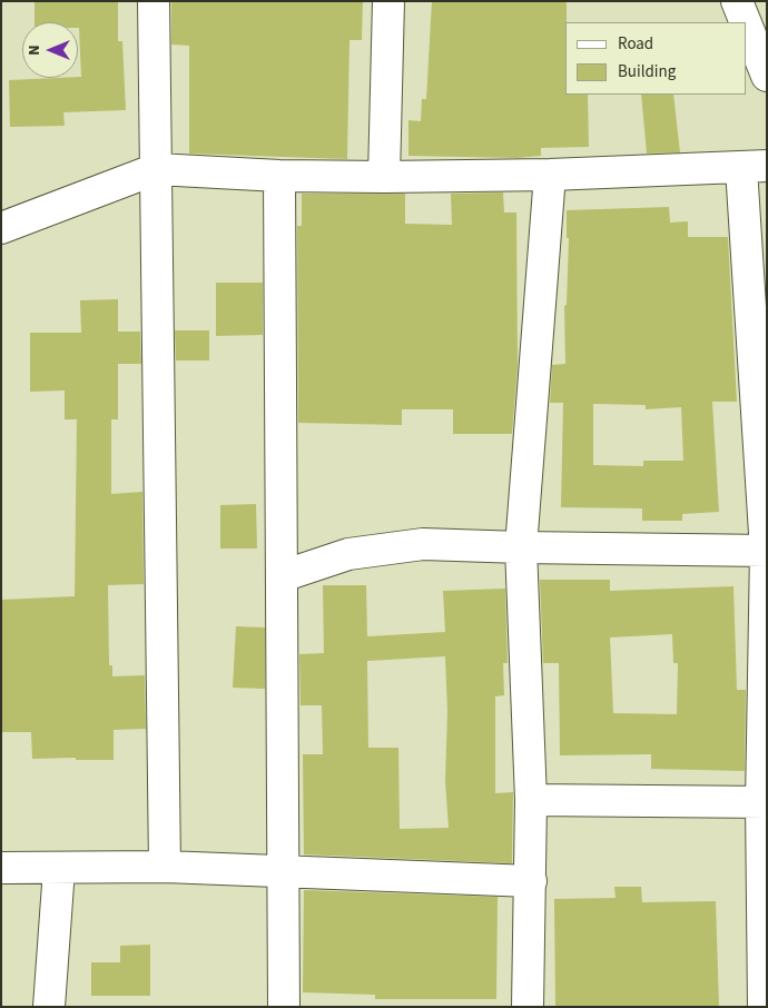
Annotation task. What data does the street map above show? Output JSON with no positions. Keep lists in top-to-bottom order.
{
  "legend": ["Road", "Building"],
  "north": "left"
}
